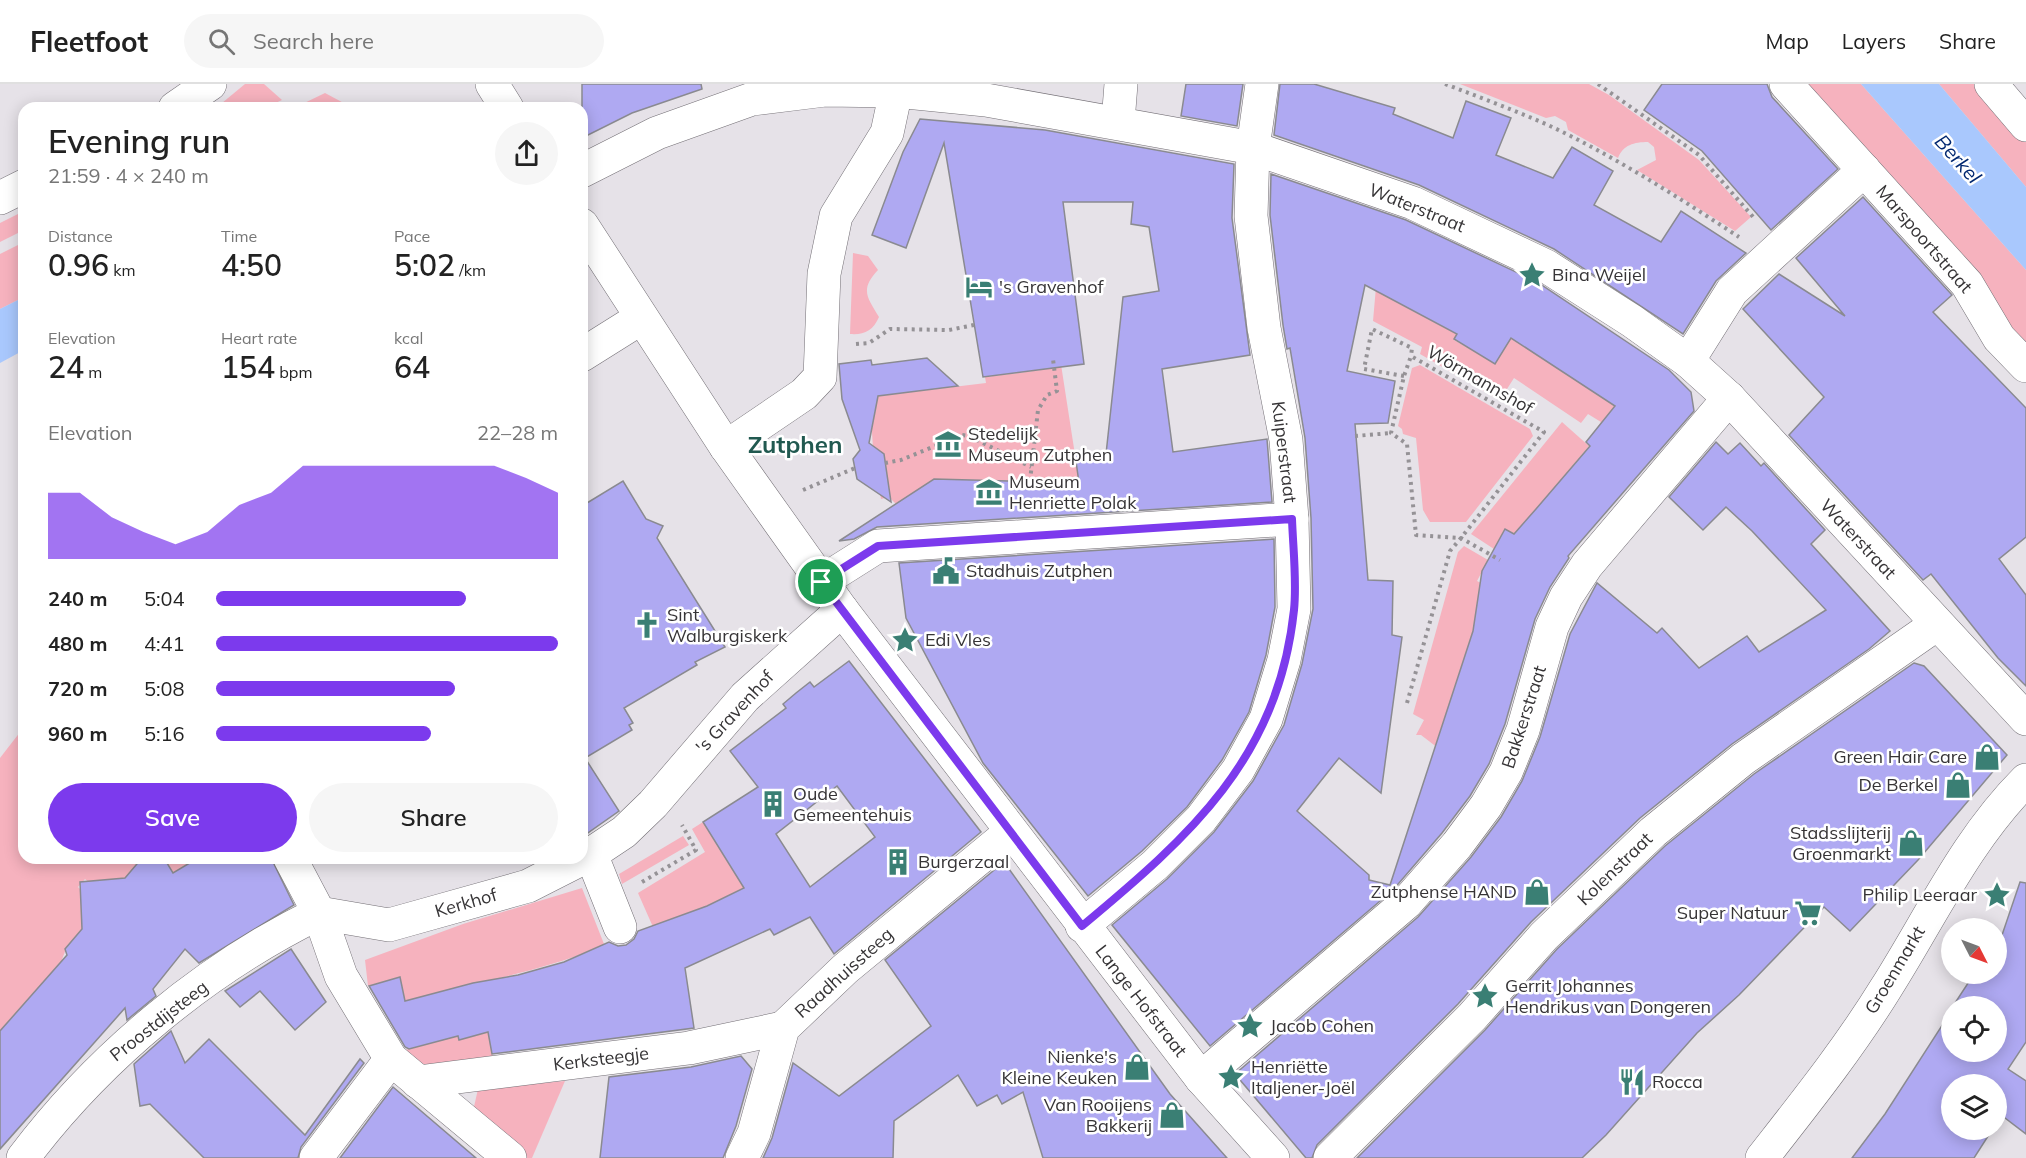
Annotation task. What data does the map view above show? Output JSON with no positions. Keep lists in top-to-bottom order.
{
  "streets": {
    "street": [
      "Waterstraat",
      "Marspoortstraat",
      "Kuiperstraat",
      "'s Gravenhof",
      "Bakkerstraat",
      "Kolenstraat",
      "Kerkhof",
      "Groenmarkt",
      "Raadhuissteeg",
      "Lange Hofstraat",
      "Proostdijsteeg",
      "Kerksteegje"
    ],
    "path": ["Wörmannshof"]
  },
  "crossings": [
    ["Waterstraat", "Kuiperstraat"],
    ["Waterstraat", "Bakkerstraat"],
    ["Waterstraat", "Kolenstraat"],
    ["Kuiperstraat", "Lange Hofstraat"],
    ["'s Gravenhof", "Kerkhof"],
    ["'s Gravenhof", "Lange Hofstraat"],
    ["Bakkerstraat", "Lange Hofstraat"],
    ["Kerkhof", "Proostdijsteeg"],
    ["Raadhuissteeg", "Lange Hofstraat"],
    ["Raadhuissteeg", "Kerksteegje"]
  ],
  "districts": ["Zutphen"],
  "water": ["Berkel"],
  "places": {
    "place": [
      "Bina Weijel",
      "Edi Vles",
      "Philip Leeraar",
      "Gerrit Johannes Hendrikus van Dongeren",
      "Jacob Cohen",
      "Henriëtte Italjener-Joël"
    ],
    "hotel": ["'s Gravenhof"],
    "museum": ["Stedelijk Museum Zutphen", "Museum Henriette Polak"],
    "public building": ["Stadhuis Zutphen"],
    "church": ["Sint Walburgiskerk"],
    "shop": [
      "Green Hair Care",
      "De Berkel",
      "Stadsslijterij Groenmarkt",
      "Zutphense HAND",
      "Nienke's Kleine Keuken",
      "Van Rooijens Bakkerij"
    ],
    "building": ["Oude Gemeentehuis", "Burgerzaal"],
    "supermarket": ["Super Natuur"],
    "restaurant": ["Rocca"]
  },
  "north": "bottom right",
  "page": {
    "header": "Fleetfoot",
    "search": "Search here",
    "nav": ["Map", "Layers", "Share"],
    "heading": ["Evening run", "21:59 · 4 × 240 m"],
    "stats": [
      ["Distance", "0.96 km"],
      ["Time", "4:50"],
      ["Pace", "5:02 /km"],
      ["Elevation", "24 m"],
      ["Heart rate", "154 bpm"],
      ["kcal", "64"]
    ],
    "chart": ["Elevation", "22–28 m"],
    "list": [
      {
        "name": "240 m",
        "note": "5:04"
      },
      {
        "name": "480 m",
        "note": "4:41"
      },
      {
        "name": "720 m",
        "note": "5:08"
      },
      {
        "name": "960 m",
        "note": "5:16"
      }
    ],
    "buttons": ["Save", "Share"]
  }
}
